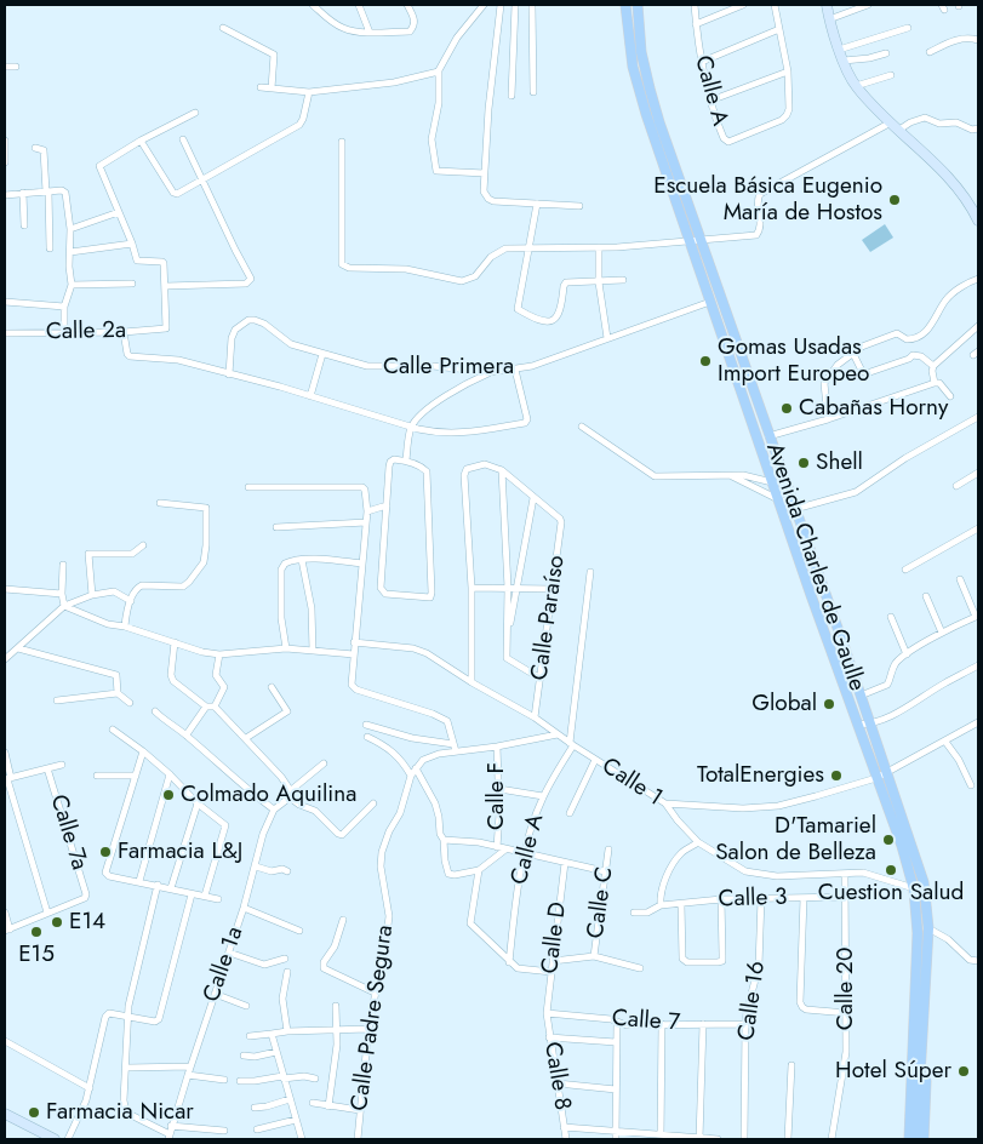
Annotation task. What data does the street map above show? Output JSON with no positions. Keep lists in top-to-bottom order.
{
  "streets": {
    "main road": ["Avenida Charles de Gaulle"],
    "street": [
      "Calle A",
      "Calle 2a",
      "Calle Primera",
      "Calle Paraíso",
      "Calle 1",
      "Calle F",
      "Calle 7a",
      "Calle 3",
      "Calle C",
      "Calle D",
      "Calle 1a",
      "Calle 20",
      "Calle 16",
      "Calle Padre Segura",
      "Calle 7",
      "Calle 8"
    ]
  },
  "crossings": [
    ["Calle A", "Calle 1"],
    ["Calle Primera", "Avenida Charles de Gaulle"],
    ["Avenida Charles de Gaulle", "Calle 1"],
    ["Calle Paraíso", "Calle 1"],
    ["Calle 1", "Calle 20"],
    ["Calle 3", "Calle 20"],
    ["Calle 3", "Calle 16"],
    ["Calle D", "Calle 7"],
    ["Calle D", "Calle 8"],
    ["Calle 16", "Calle 7"],
    ["Calle 7", "Calle 8"]
  ],
  "places": [
    "Escuela Básica Eugenio María de Hostos",
    "Gomas Usadas Import Europeo",
    "Cabañas Horny",
    "Shell",
    "Global",
    "TotalEnergies",
    "Colmado Aquilina",
    "D'Tamariel Salon de Belleza",
    "Farmacia L&J",
    "Cuestion Salud",
    "E14",
    "E15",
    "Hotel Súper",
    "Farmacia Nicar"
  ]
}
